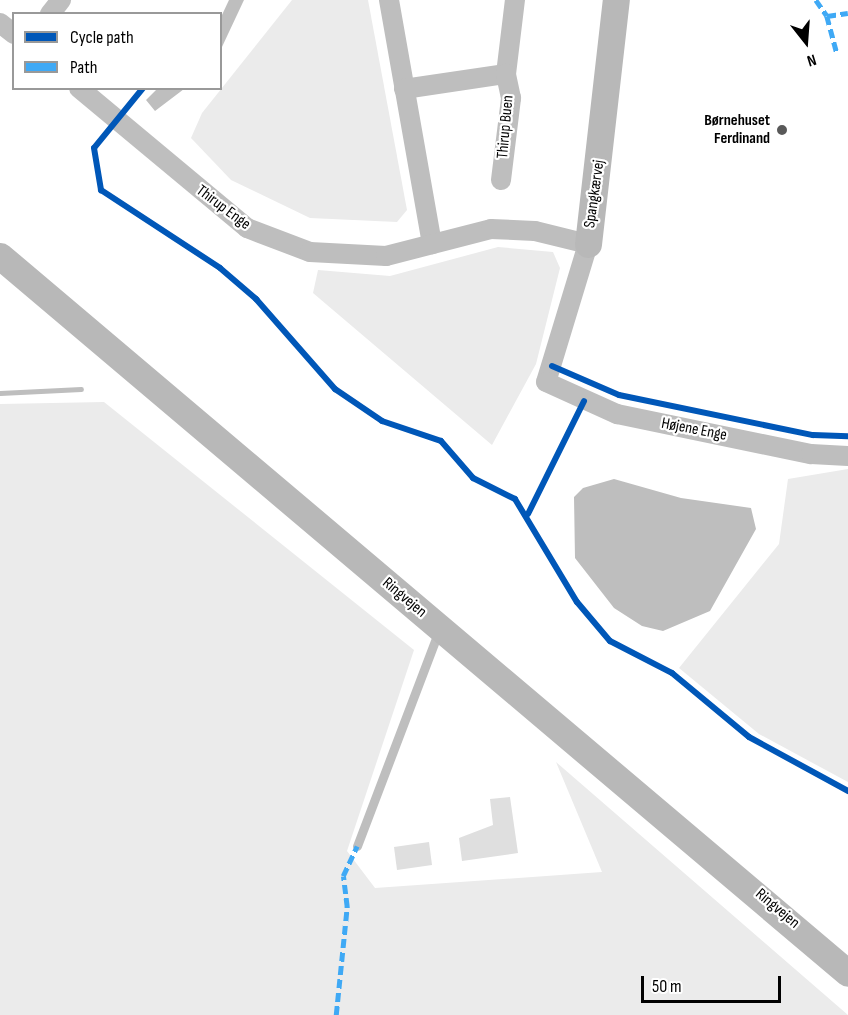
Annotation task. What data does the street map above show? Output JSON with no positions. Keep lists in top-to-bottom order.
{
  "streets": {
    "main road": ["Spangkærvej", "Ringvejen"],
    "street": ["Thirup Buen", "Thirup Enge", "Højene Enge"]
  },
  "crossings": [
    ["Spangkærvej", "Thirup Enge"],
    ["Spangkærvej", "Højene Enge"]
  ],
  "places": ["Børnehuset Ferdinand"],
  "legend": ["Cycle path", "Path"],
  "scale_bar": "50 m",
  "north": "bottom"
}
